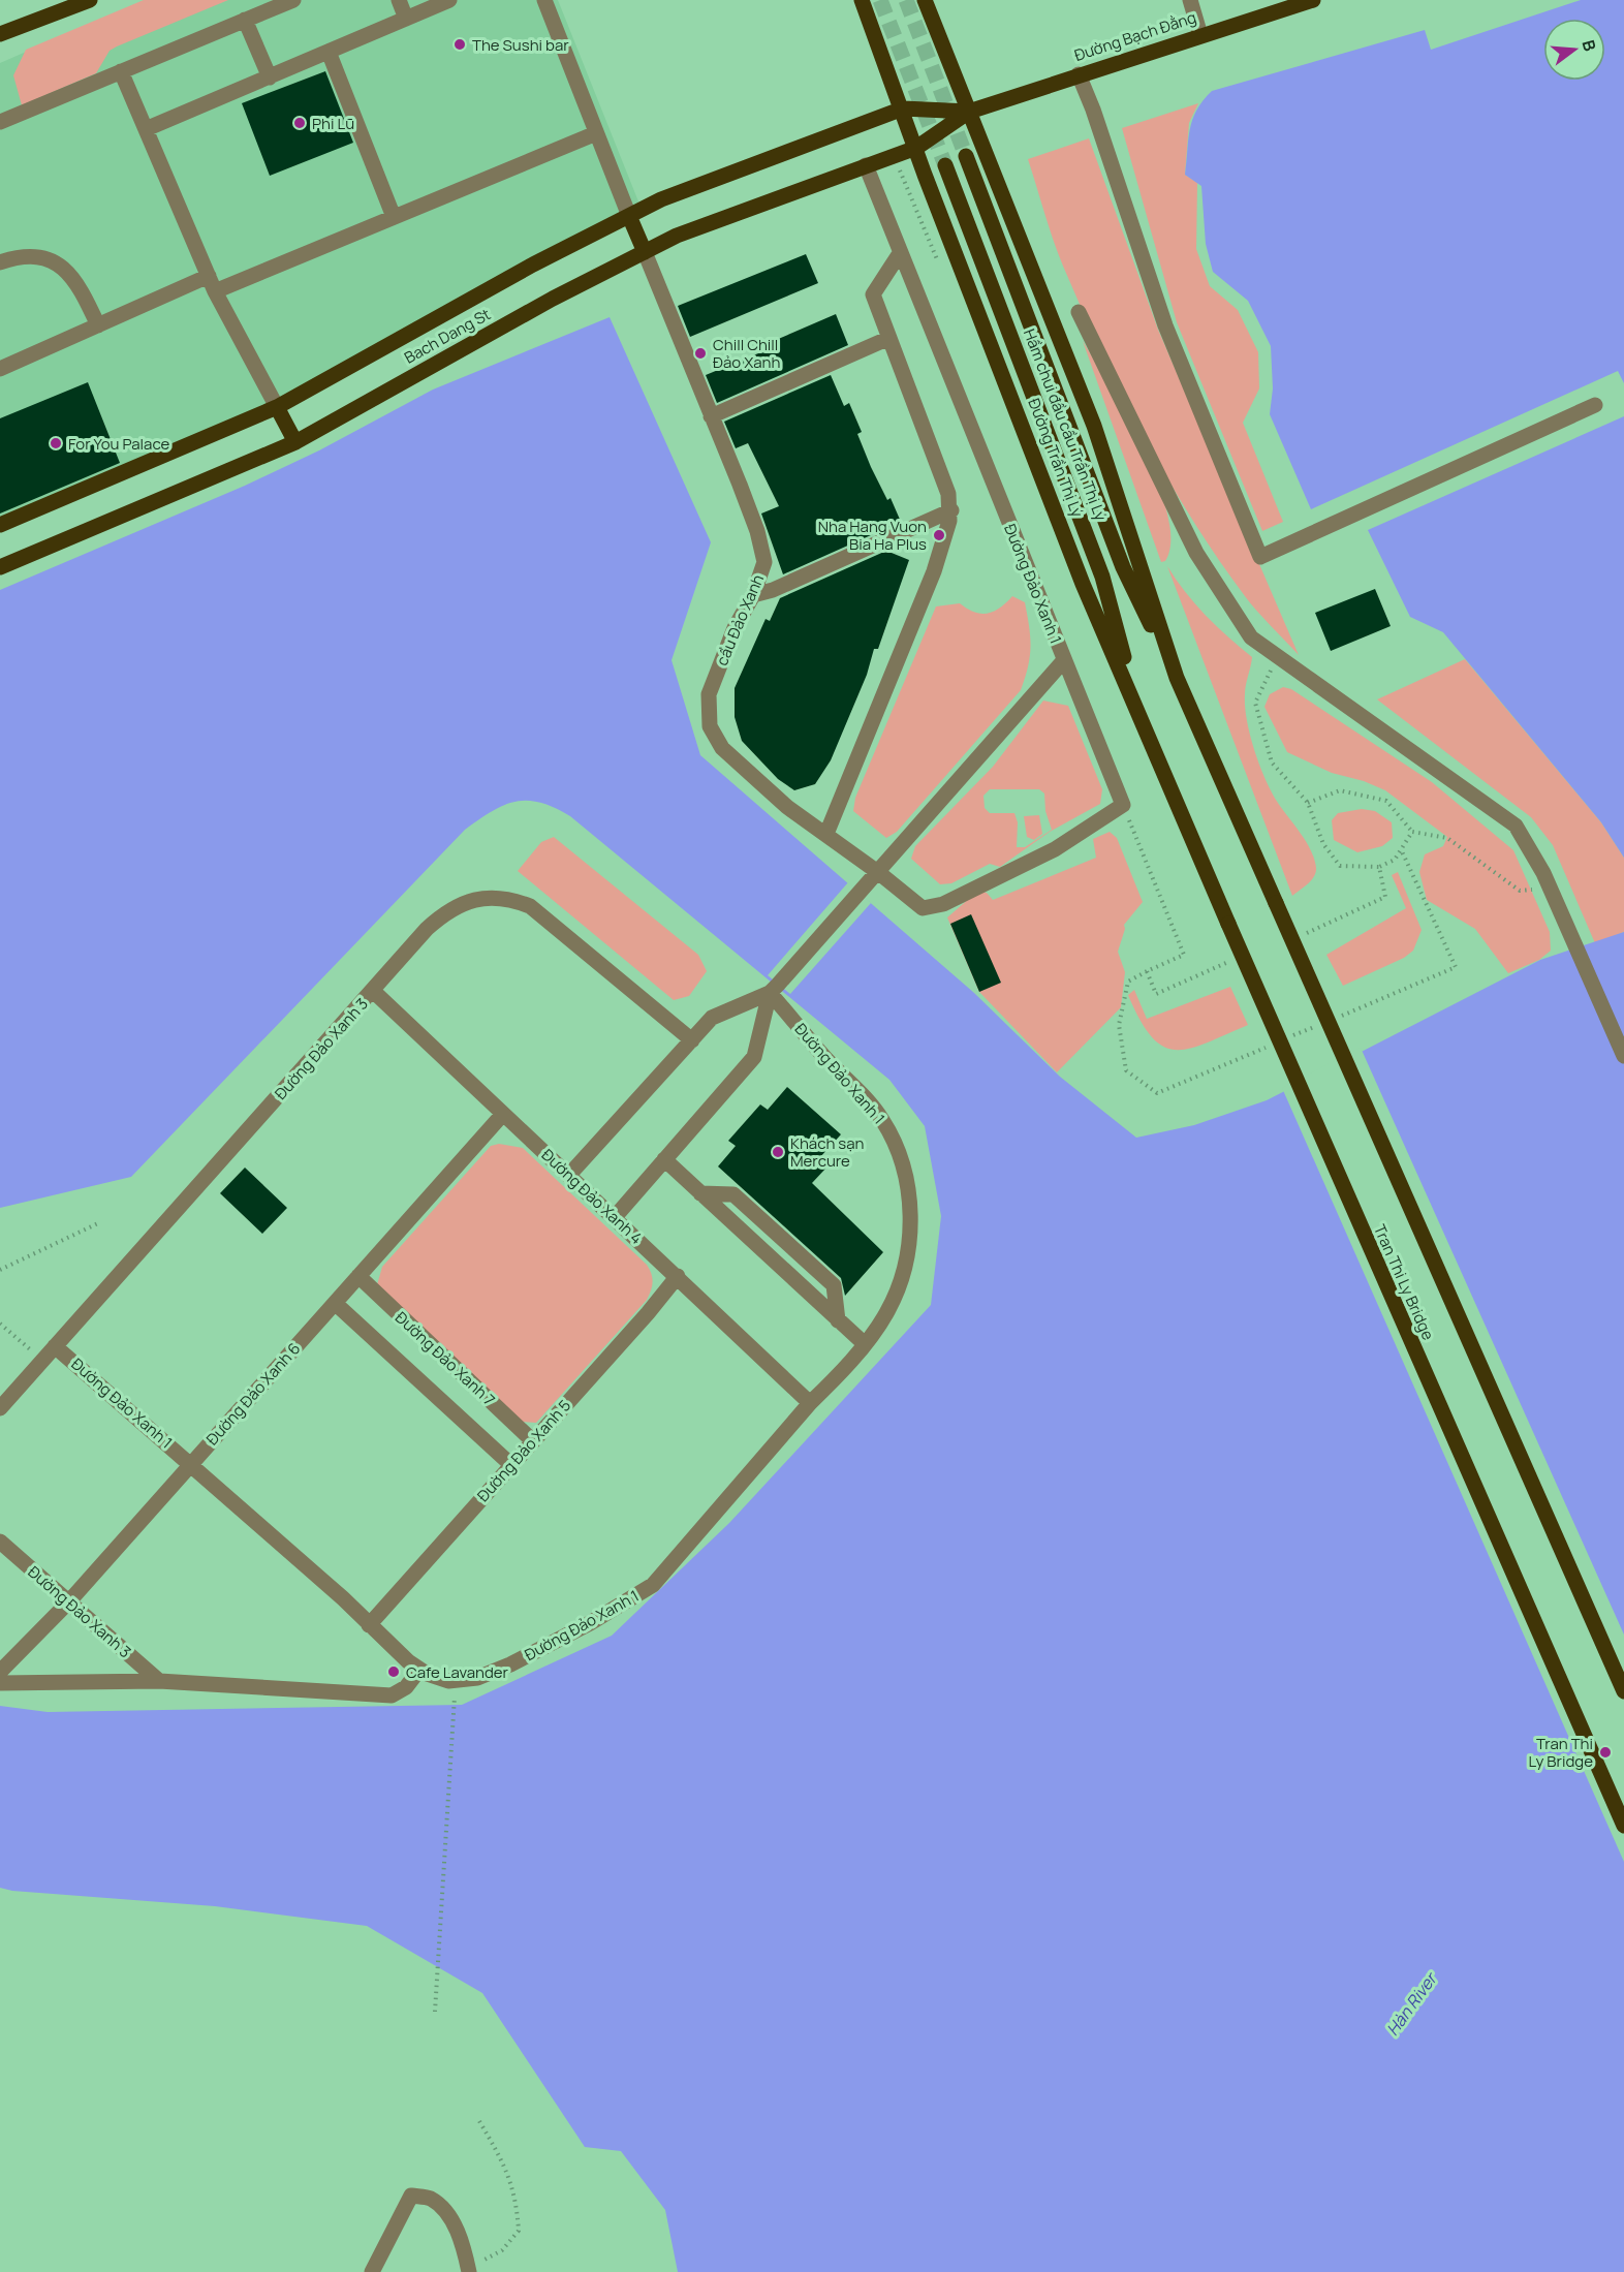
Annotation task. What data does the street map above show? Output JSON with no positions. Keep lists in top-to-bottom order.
{
  "streets": {
    "main road": [
      "Đường Bạch Đằng",
      "Bach Dang St",
      "Hầm chui đầu cầu Trần Thị Lý",
      "Đường Trần Thị Lý",
      "Tran Thi Ly Bridge"
    ],
    "street": [
      "Đường Đảo Xanh 1",
      "cầu Đảo Xanh",
      "Đường Đảo Xanh 3",
      "Đường Đảo Xanh 4",
      "Đường Đảo Xanh 7",
      "Đường Đảo Xanh 6",
      "Đường Đảo Xanh 5"
    ]
  },
  "crossings": [
    ["Đường Bạch Đằng", "Bach Dang St"],
    ["Bach Dang St", "Đường Trần Thị Lý"],
    ["Bach Dang St", "Đường Đảo Xanh 1"],
    ["Bach Dang St", "cầu Đảo Xanh"],
    ["Hầm chui đầu cầu Trần Thị Lý", "Đường Trần Thị Lý"],
    ["Đường Trần Thị Lý", "Tran Thi Ly Bridge"],
    ["Đường Đảo Xanh 1", "cầu Đảo Xanh"],
    ["Đường Đảo Xanh 1", "Đường Đảo Xanh 3"],
    ["Đường Đảo Xanh 1", "Đường Đảo Xanh 4"],
    ["Đường Đảo Xanh 1", "Đường Đảo Xanh 6"],
    ["Đường Đảo Xanh 1", "Đường Đảo Xanh 5"],
    ["Đường Đảo Xanh 3", "Đường Đảo Xanh 4"],
    ["Đường Đảo Xanh 3", "Đường Đảo Xanh 6"],
    ["Đường Đảo Xanh 4", "Đường Đảo Xanh 6"],
    ["Đường Đảo Xanh 4", "Đường Đảo Xanh 5"],
    ["Đường Đảo Xanh 7", "Đường Đảo Xanh 6"],
    ["Đường Đảo Xanh 7", "Đường Đảo Xanh 5"]
  ],
  "water": ["Hàn River"],
  "places": [
    "The Sushi bar",
    "Phi Lũ",
    "Chill Chill Đảo Xanh",
    "For You Palace",
    "Nha Hang Vuon Bia Ha Plus",
    "Khách sạn Mercure",
    "Cafe Lavander",
    "Tran Thi Ly Bridge"
  ],
  "north": "right"
}
